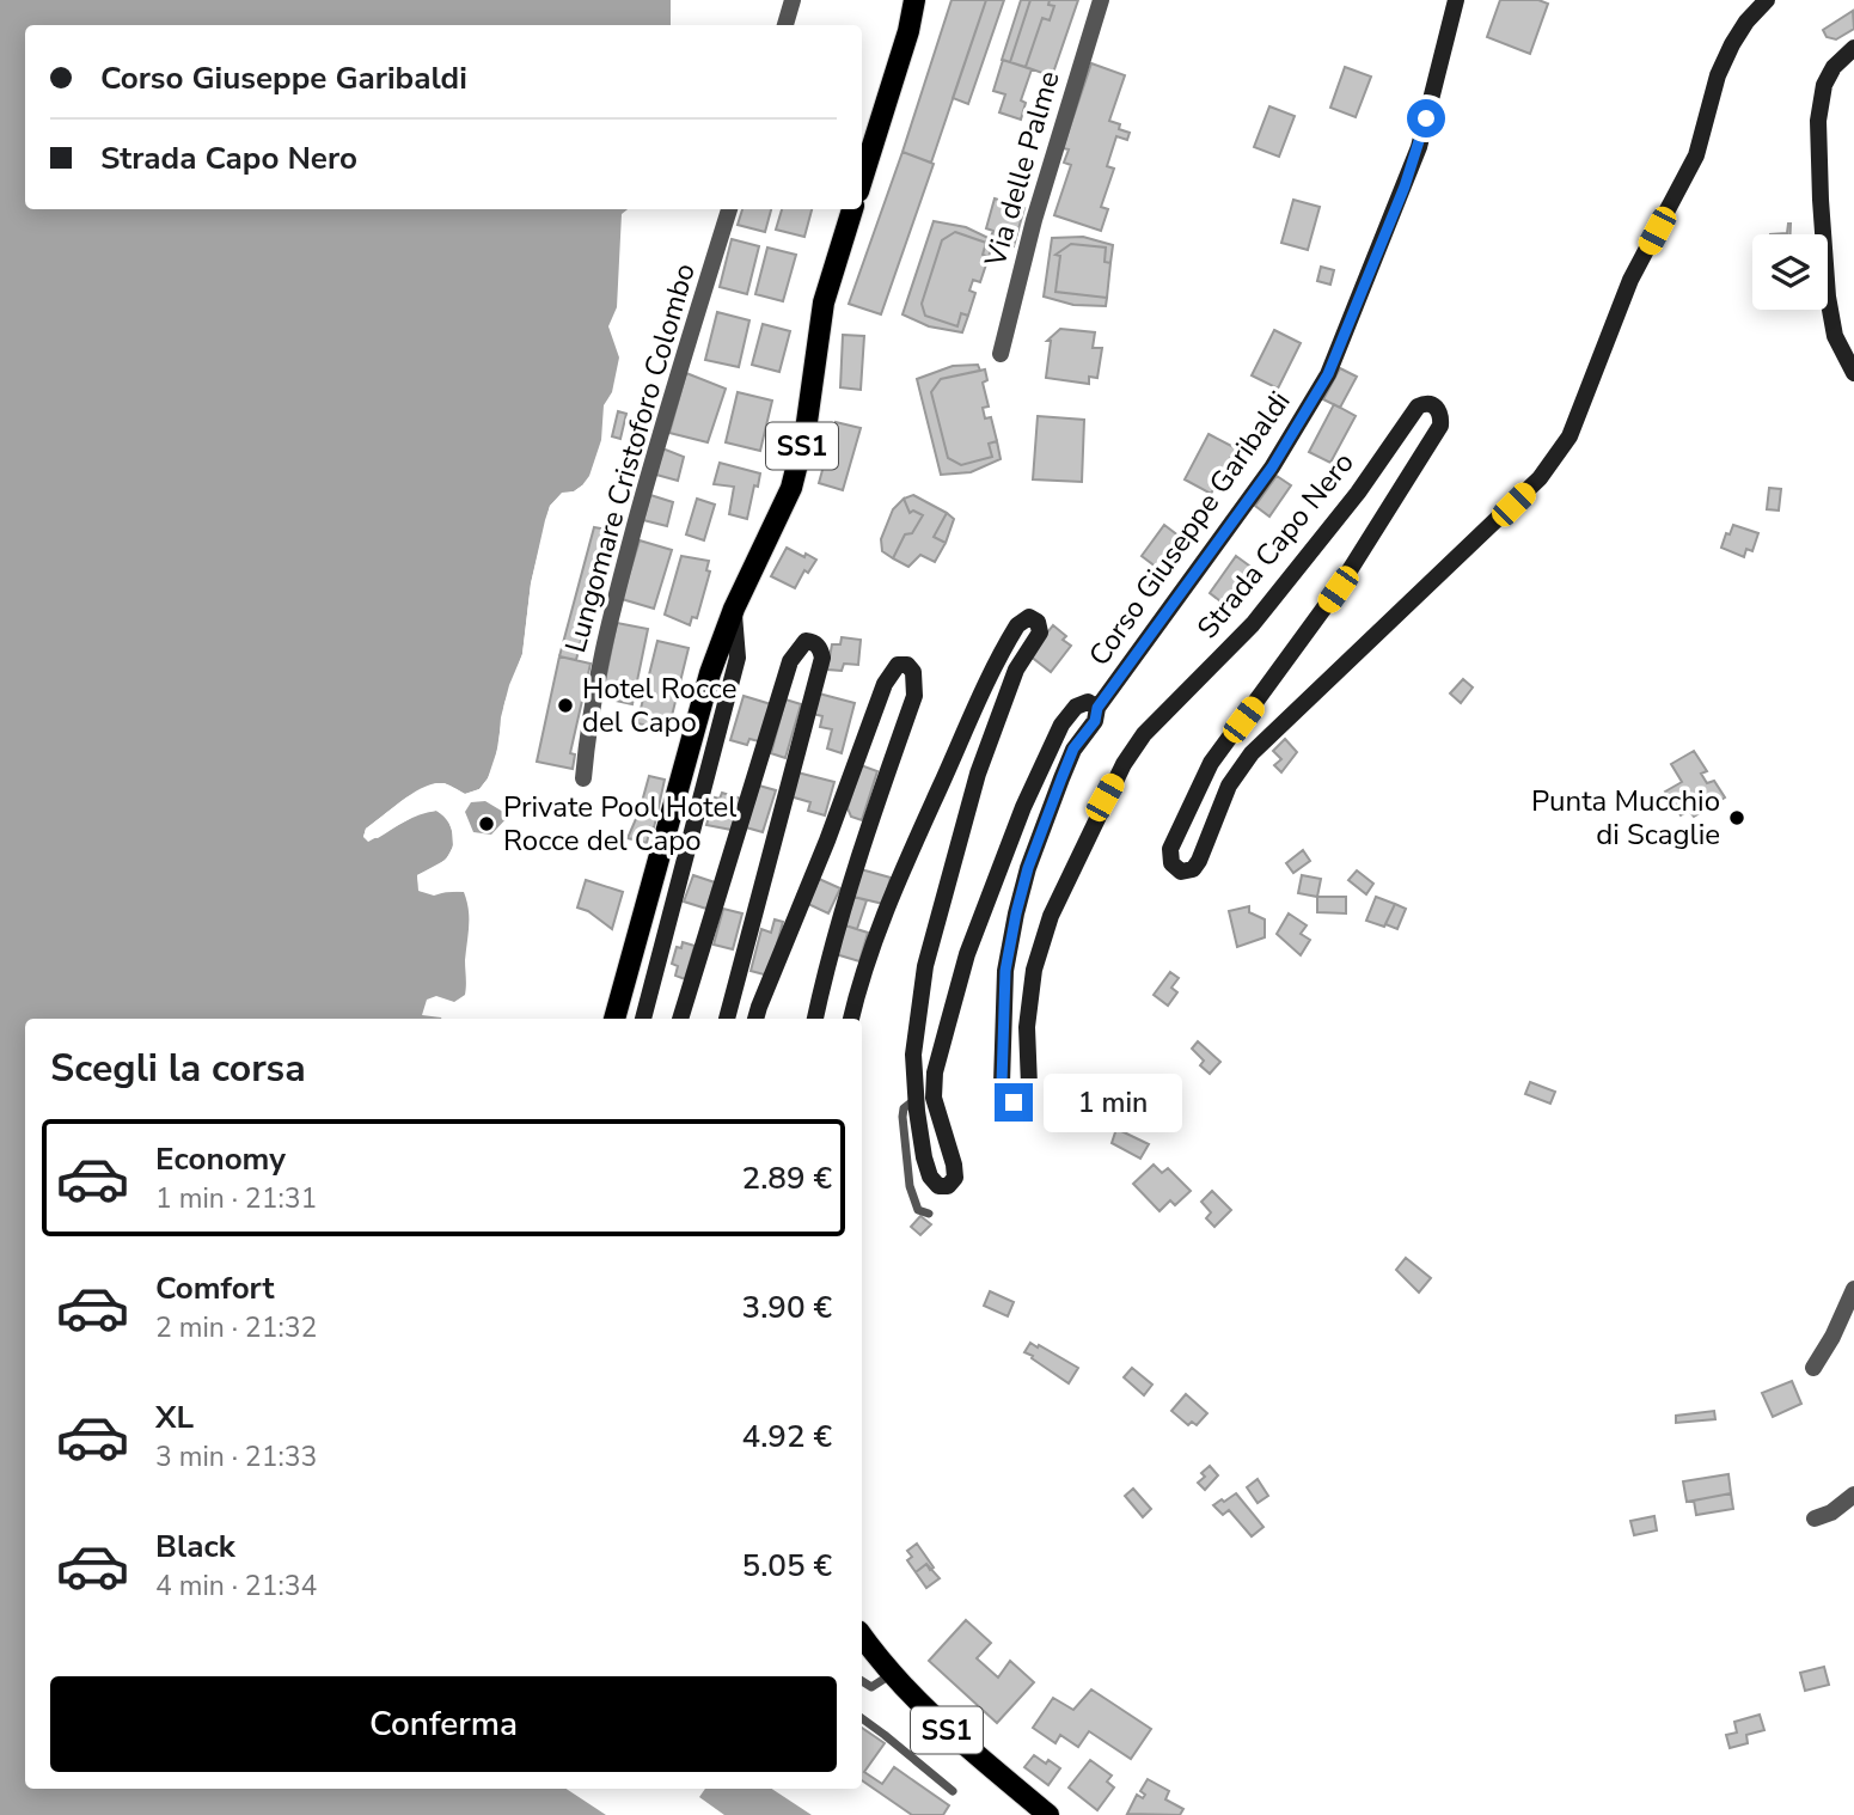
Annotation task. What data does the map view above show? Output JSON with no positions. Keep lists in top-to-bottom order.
{
  "streets": {
    "main road": ["SS1", "Corso Giuseppe Garibaldi", "Strada Capo Nero"],
    "street": ["Via delle Palme", "Lungomare Cristoforo Colombo"]
  },
  "crossings": [
    ["Corso Giuseppe Garibaldi", "Strada Capo Nero"]
  ],
  "places": ["Hotel Rocce del Capo", "Punta Mucchio di Scaglie", "Private Pool Hotel Rocce del Capo"],
  "page": {
    "banner": ["Corso Giuseppe Garibaldi", "Strada Capo Nero"],
    "heading": "Scegli la corsa",
    "bubble": "1 min",
    "list": [
      {
        "name": "Economy",
        "note": "1 min · 21:31",
        "value": "2.89 €"
      },
      {
        "name": "Comfort",
        "note": "2 min · 21:32",
        "value": "3.90 €"
      },
      {
        "name": "XL",
        "note": "3 min · 21:33",
        "value": "4.92 €"
      },
      {
        "name": "Black",
        "note": "4 min · 21:34",
        "value": "5.05 €"
      }
    ],
    "buttons": "Conferma"
  }
}
